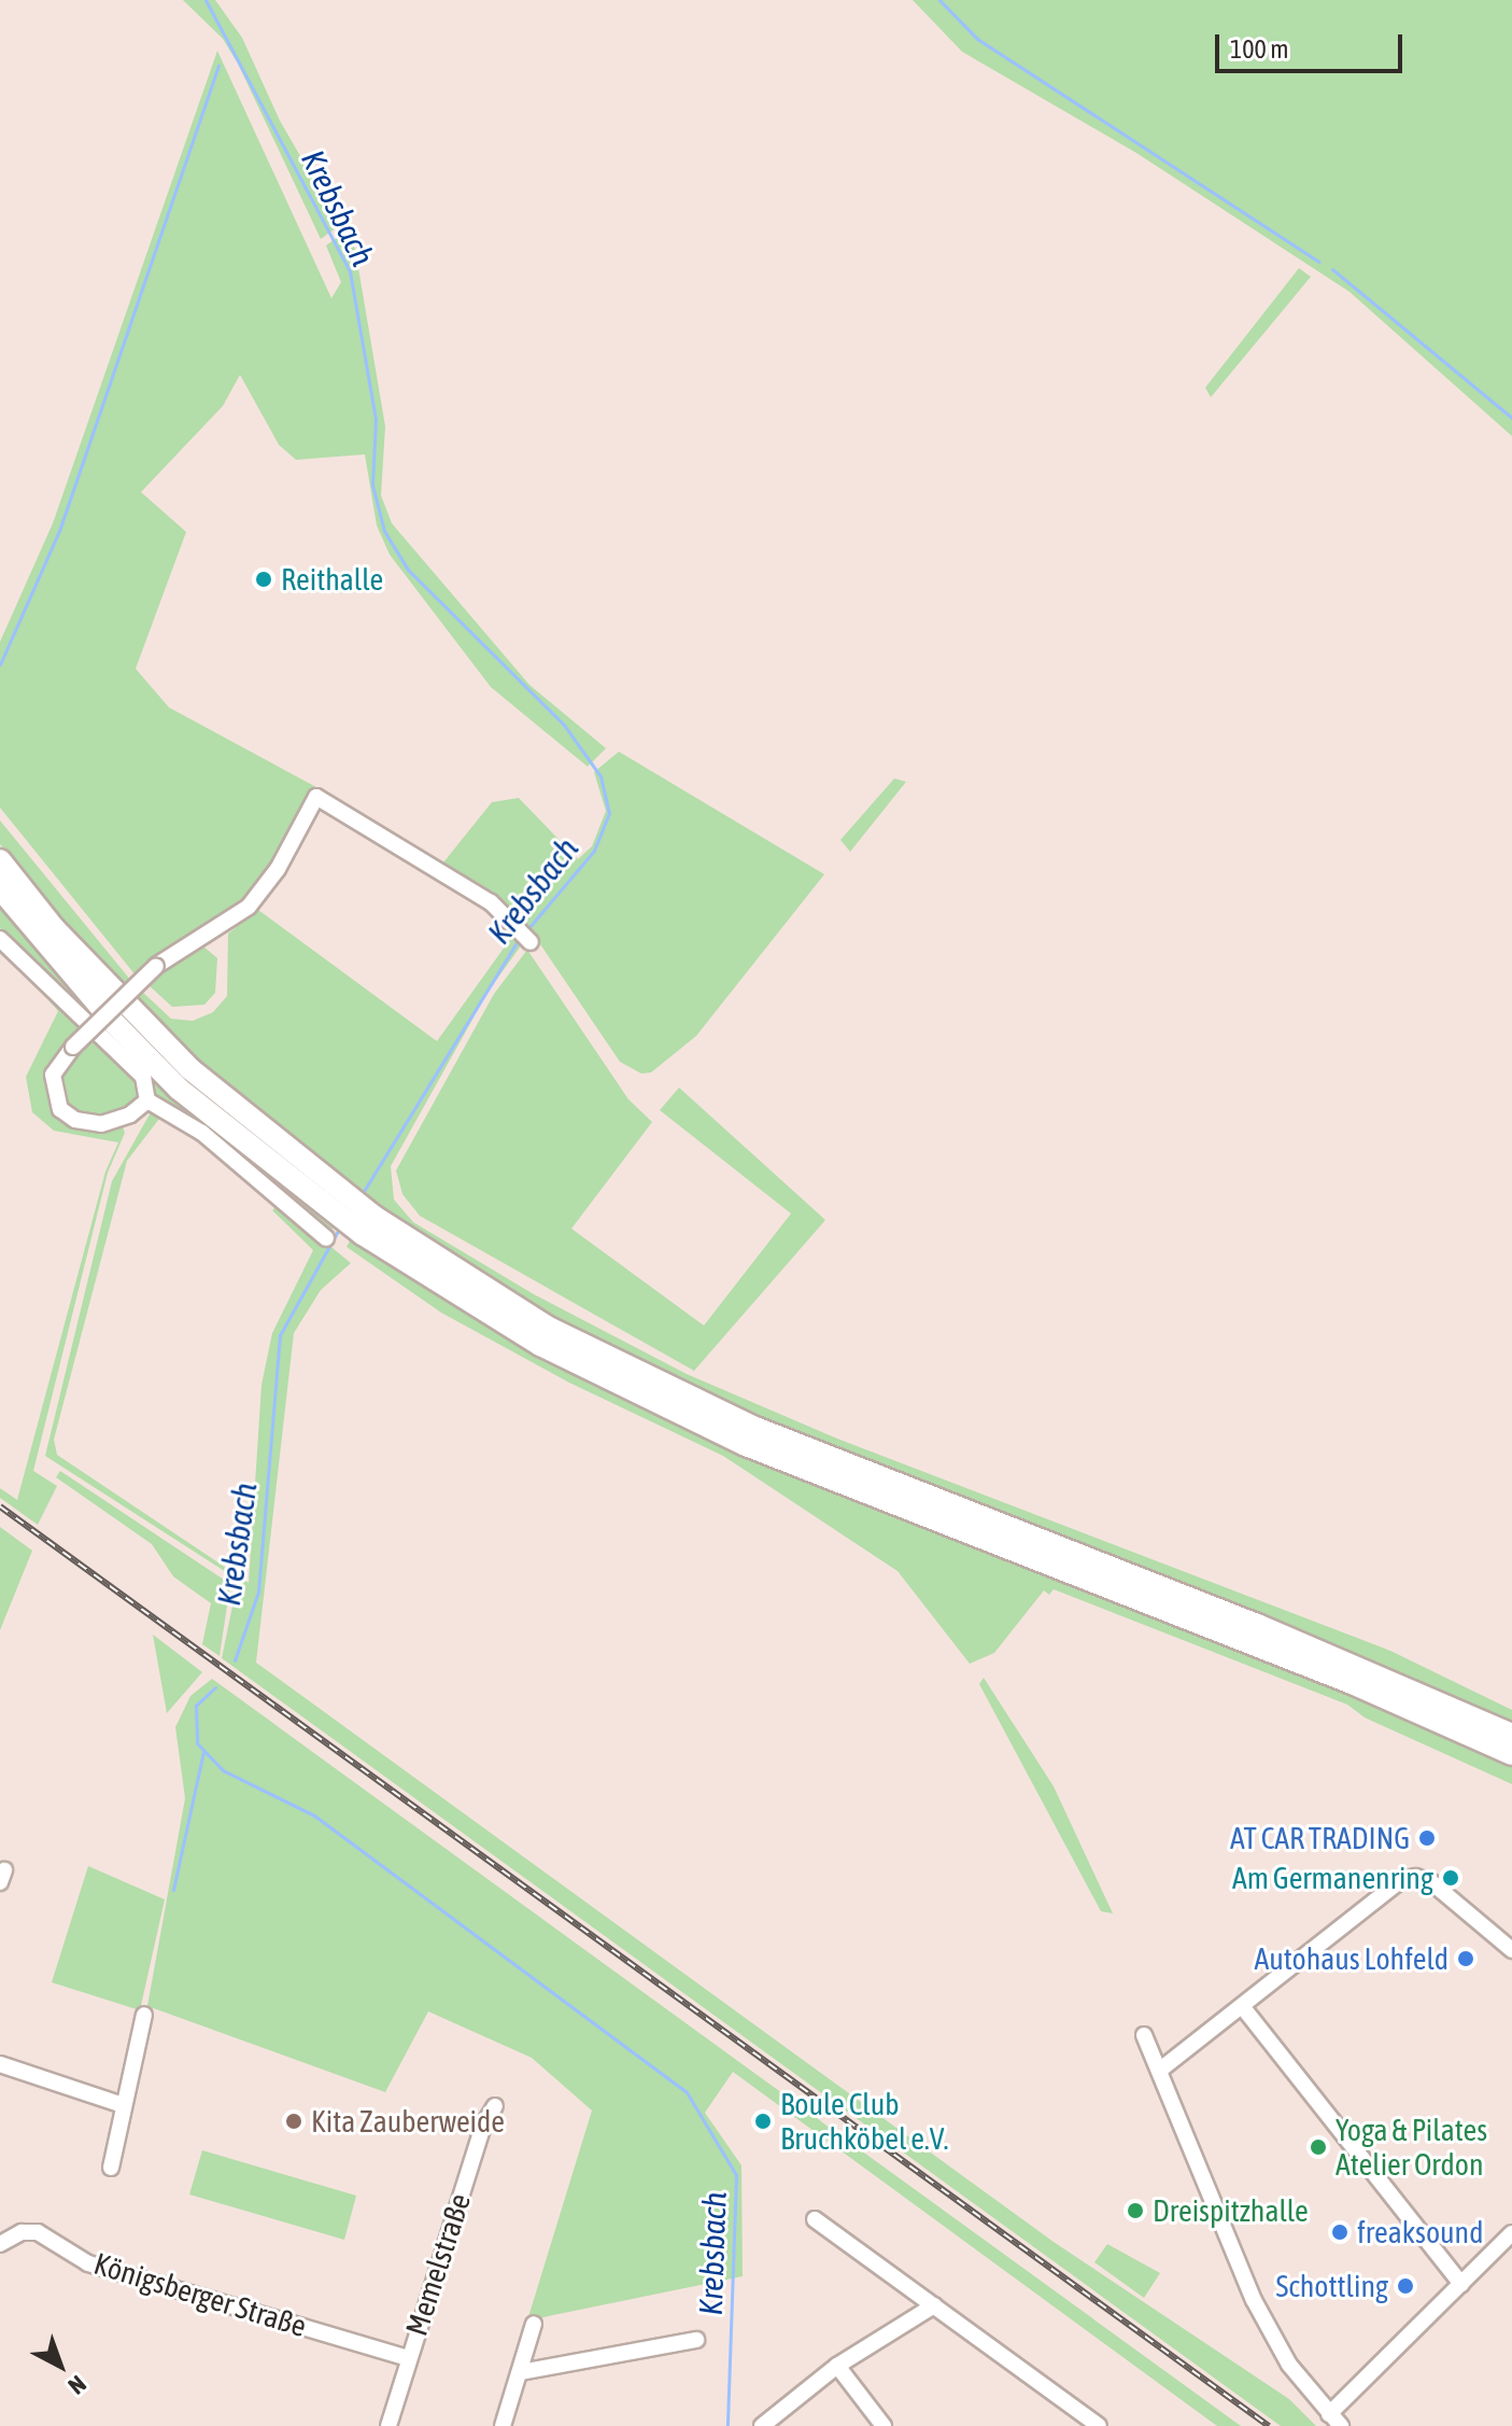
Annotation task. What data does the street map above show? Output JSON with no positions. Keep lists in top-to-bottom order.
{
  "streets": {
    "street": ["Memelstraße", "Königsberger Straße"]
  },
  "crossings": [
    ["Memelstraße", "Königsberger Straße"]
  ],
  "water": ["Krebsbach"],
  "places": [
    "Reithalle",
    "AT CAR TRADING",
    "Am Germanenring",
    "Autohaus Lohfeld",
    "Kita Zauberweide",
    "Boule Club Bruchköbel e.V.",
    "Yoga & Pilates Atelier Ordon",
    "Dreispitzhalle",
    "freaksound",
    "Schottling"
  ],
  "scale_bar": "100 m",
  "north": "bottom right"
}
